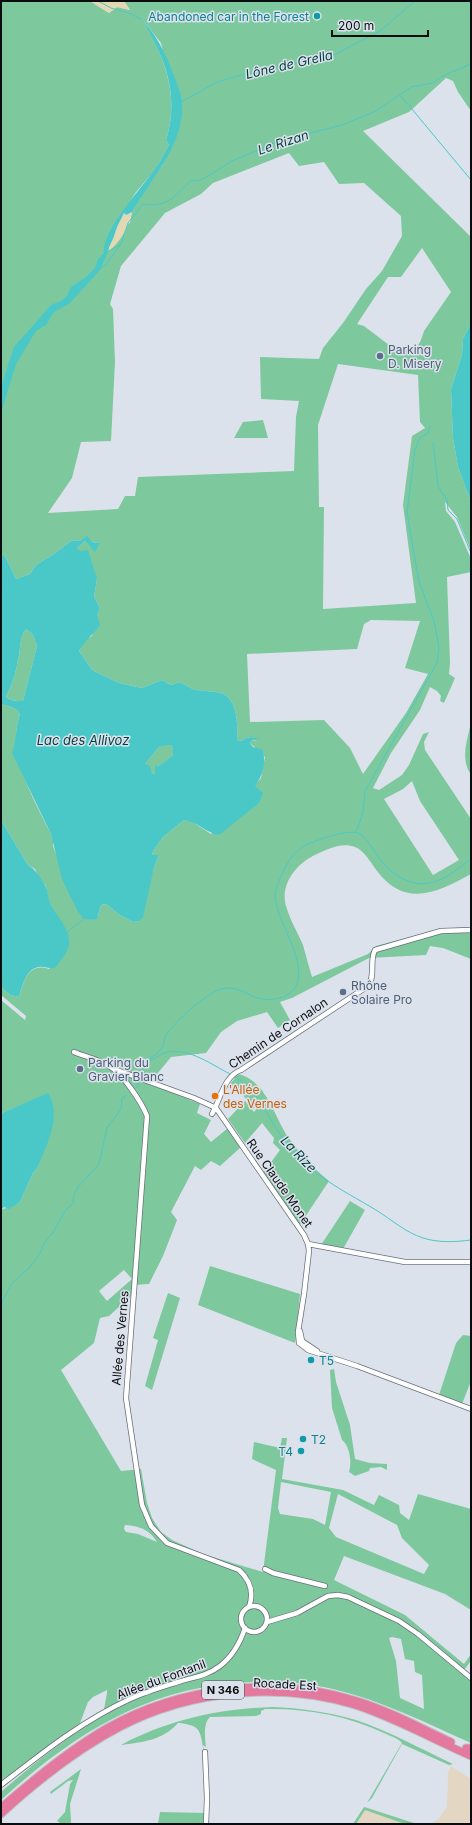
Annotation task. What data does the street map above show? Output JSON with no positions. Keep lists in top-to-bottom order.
{
  "streets": {
    "highway": ["Rocade Est", "N 346"],
    "street": [
      "Chemin de Cornalon",
      "Rue Claude Monet",
      "Allée des Vernes",
      "Allée du Fontanil"
    ]
  },
  "crossings": [
    ["Chemin de Cornalon", "Rue Claude Monet"],
    ["Allée des Vernes", "Allée du Fontanil"]
  ],
  "water": [
    "Lône de Grella",
    "Le Rizan",
    "Lac des Allivoz",
    "La Rize"
  ],
  "places": [
    "Abandoned car in the Forest",
    "Parking D. Misery",
    "Rhône Solaire Pro",
    "Parking du Gravier Blanc",
    "L'Allée des Vernes",
    "T5",
    "T2",
    "T4"
  ],
  "scale_bar": "200 m"
}
